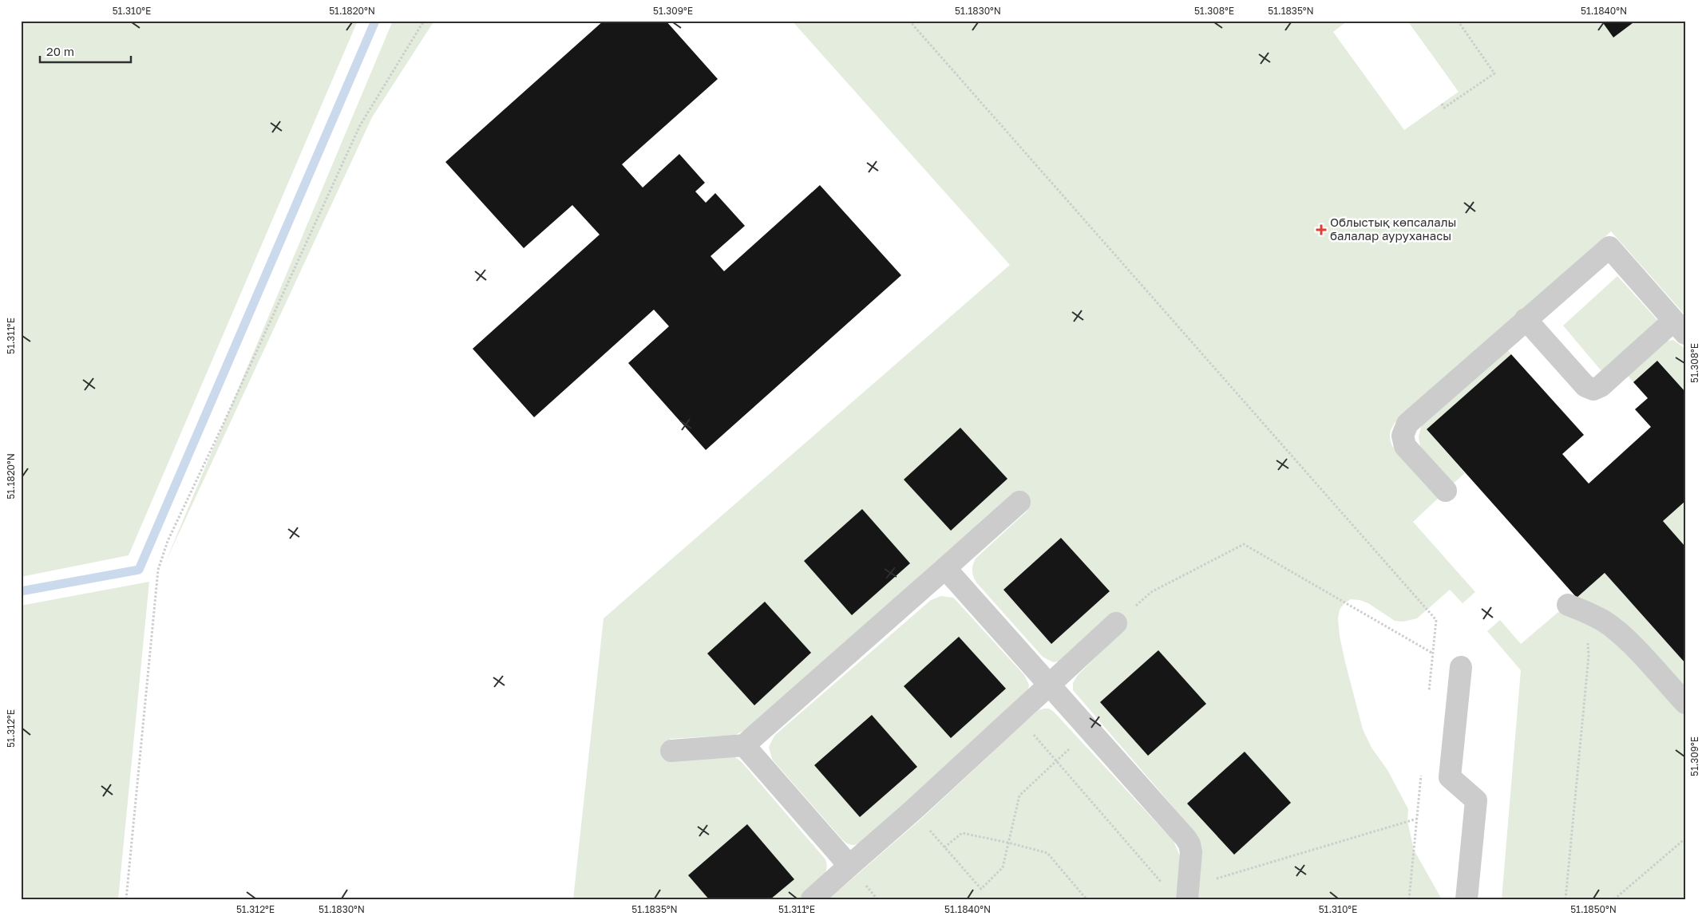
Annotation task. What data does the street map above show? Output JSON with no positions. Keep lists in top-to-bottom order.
{
  "places": {
    "health": ["Облыстық көпсалалы балалар ауруханасы"]
  },
  "scale_bar": "20 m",
  "coordinates": [
    "51.310°E",
    "51.1820°N",
    "51.309°E",
    "51.1830°N",
    "51.308°E",
    "51.1835°N",
    "51.1840°N",
    "51.311°E",
    "51.312°E",
    "51.1850°N"
  ]
}
